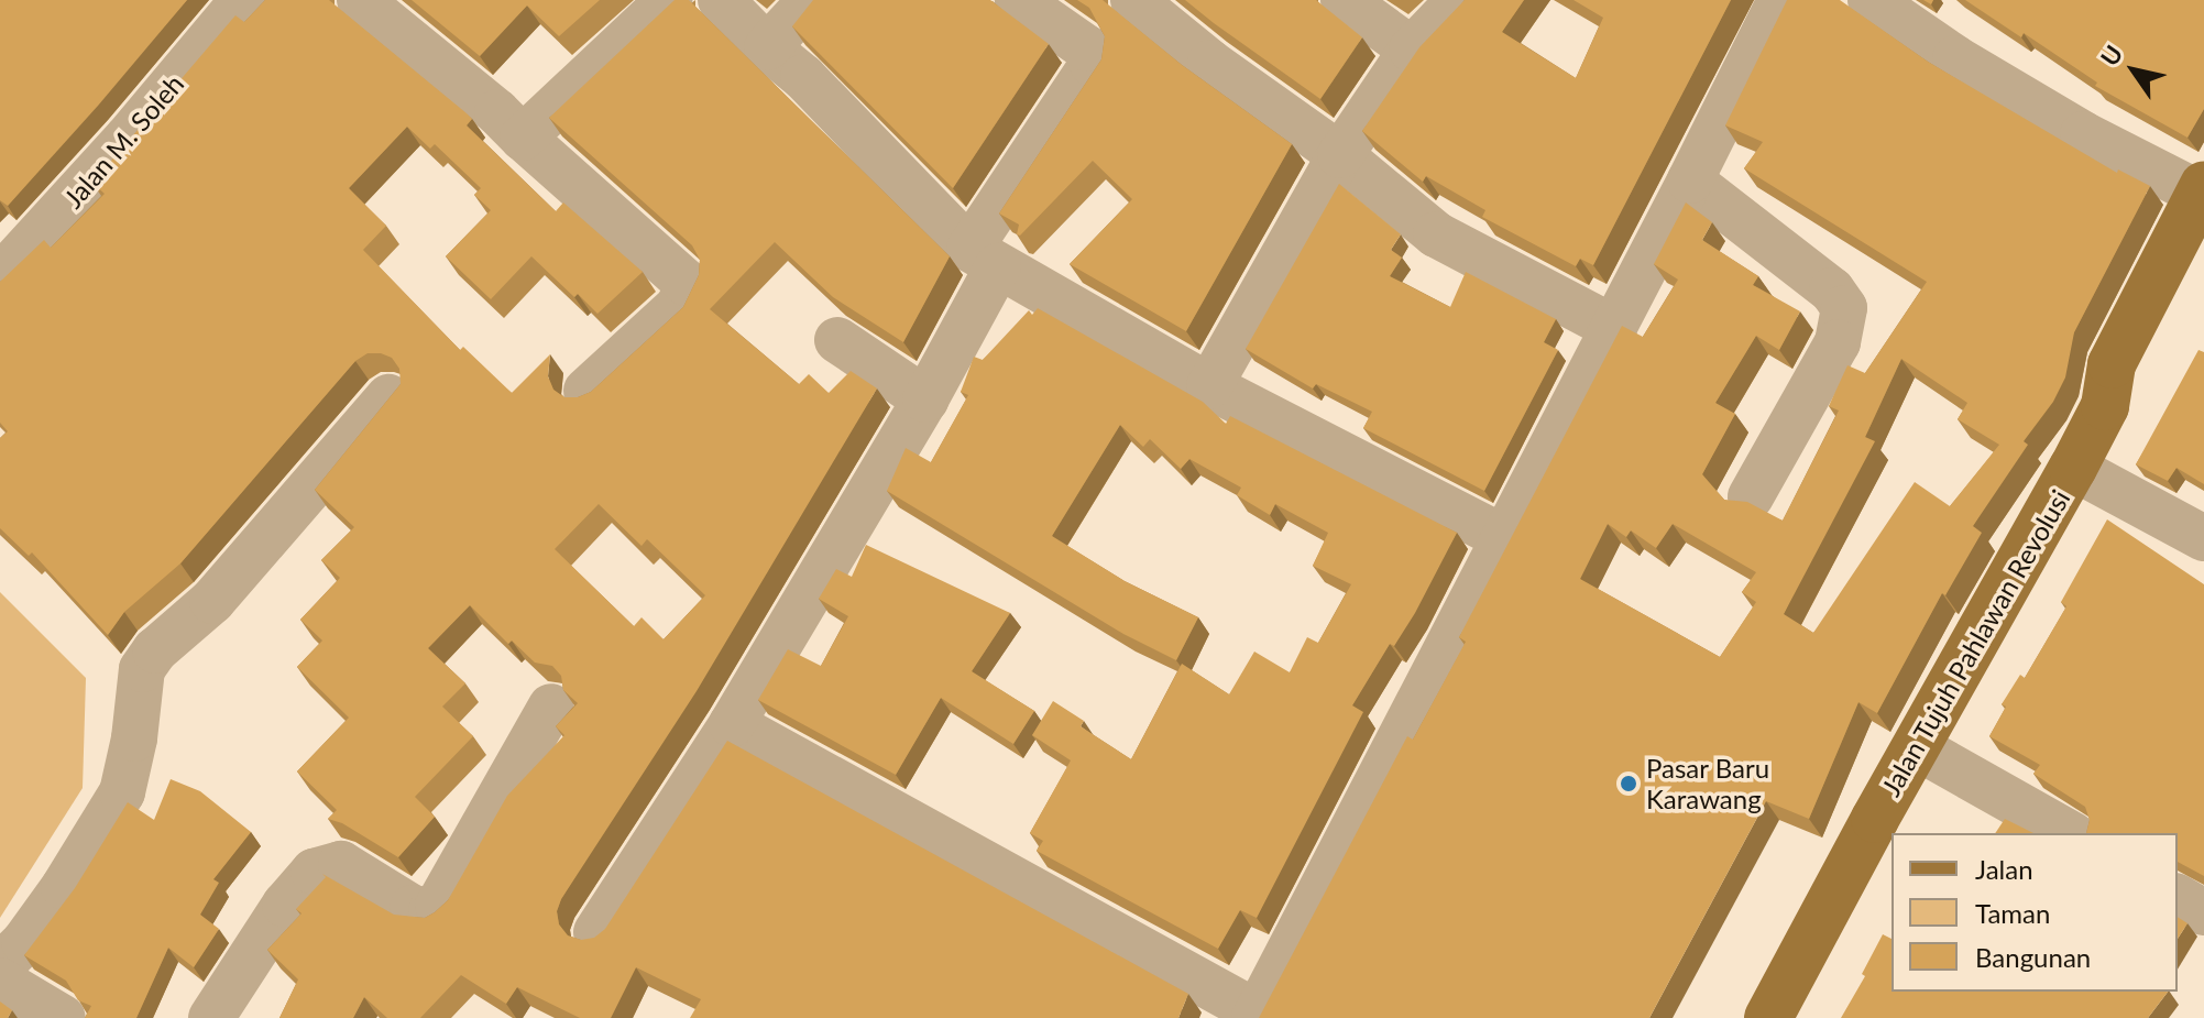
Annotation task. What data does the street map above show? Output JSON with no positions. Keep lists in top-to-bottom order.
{
  "streets": {
    "main road": ["Jalan Tujuh Pahlawan Revolusi"],
    "street": ["Jalan M. Soleh"]
  },
  "places": ["Pasar Baru Karawang"],
  "legend": ["Jalan", "Taman", "Bangunan"],
  "north": "top left"
}
